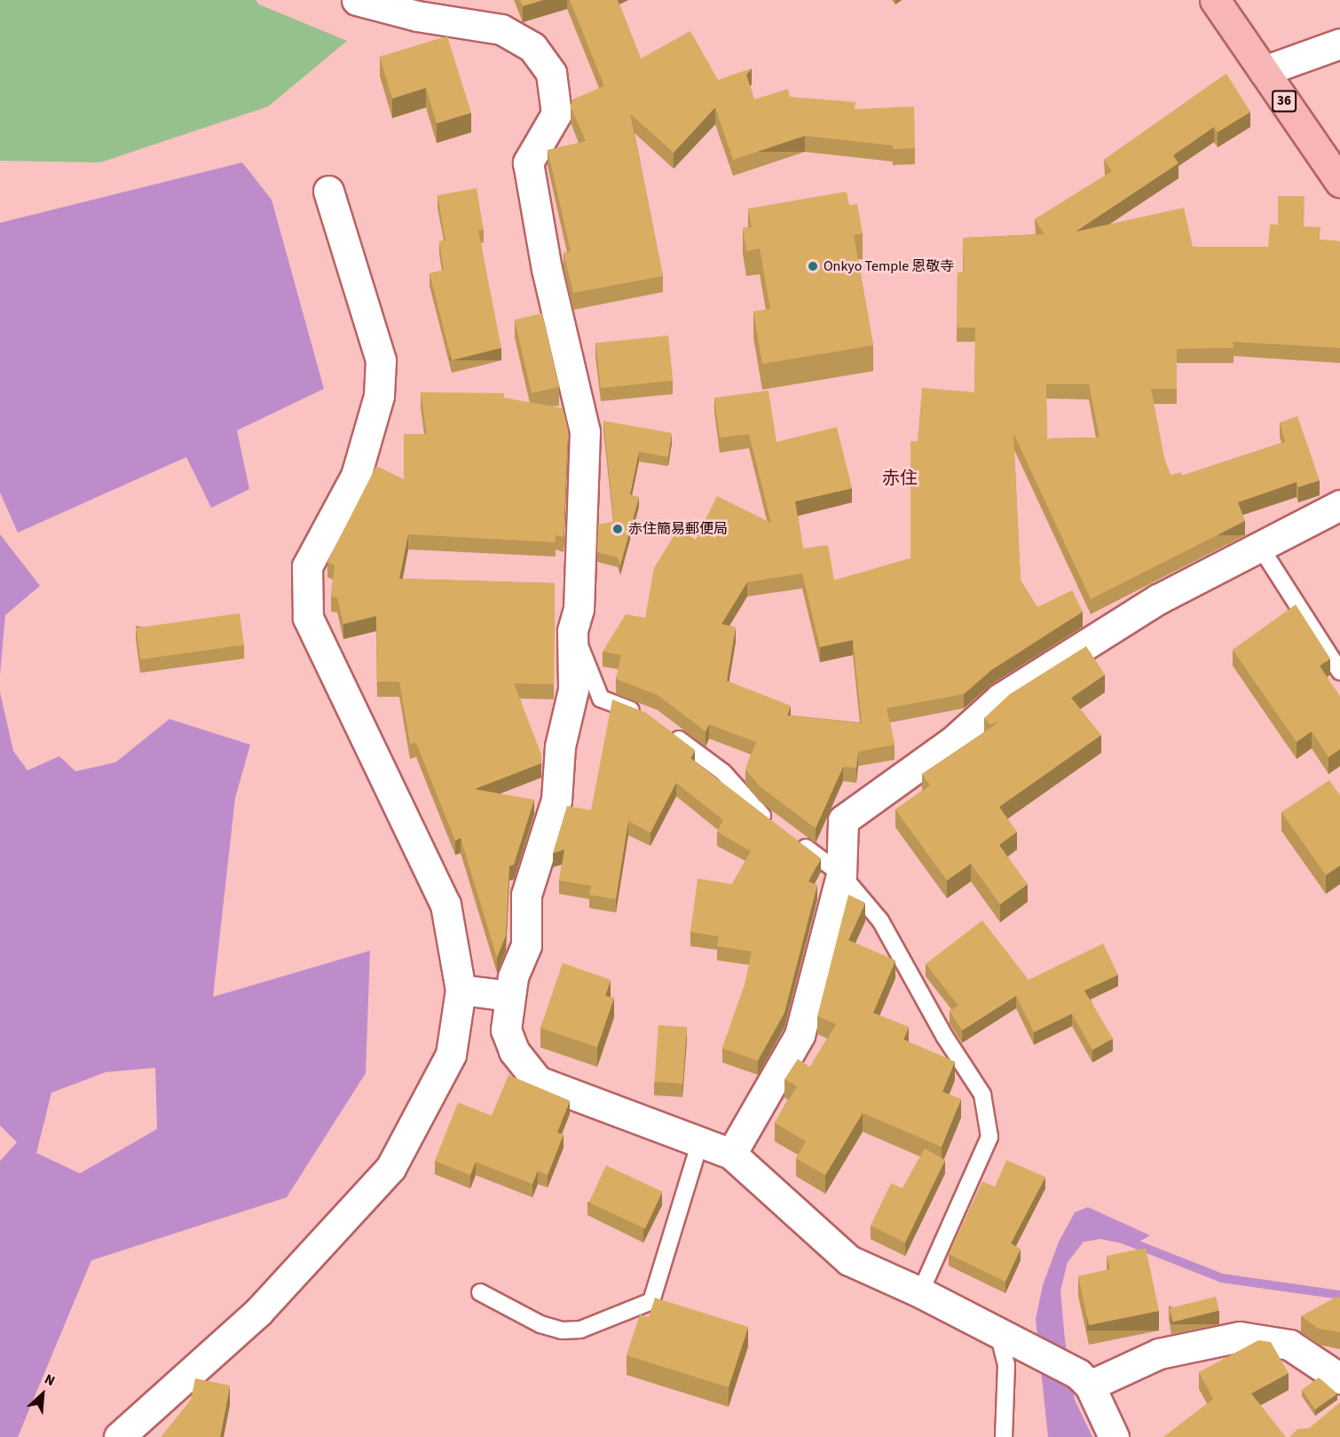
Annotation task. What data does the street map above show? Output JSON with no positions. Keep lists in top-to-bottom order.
{
  "streets": {
    "main road": ["36"]
  },
  "districts": ["赤住"],
  "places": ["Onkyo Temple 恩敬寺", "赤住簡易郵便局"],
  "north": "top right"
}
